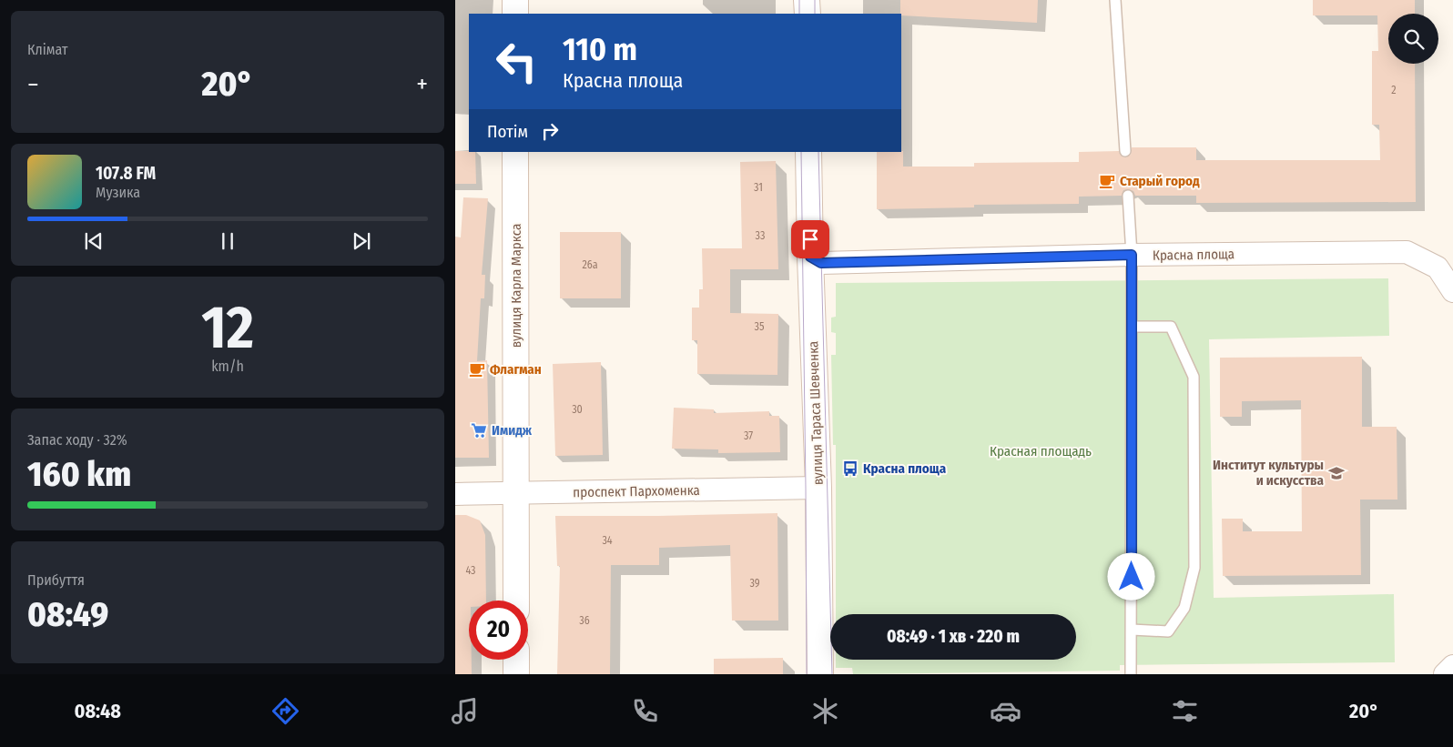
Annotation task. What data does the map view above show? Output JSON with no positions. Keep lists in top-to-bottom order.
{
  "streets": {
    "main road": ["вулиця Карла Маркса", "вулиця Тараса Шевченка"],
    "street": ["Красна площа", "проспект Пархоменка"]
  },
  "crossings": [
    ["Красна площа", "вулиця Тараса Шевченка"],
    ["вулиця Карла Маркса", "проспект Пархоменка"],
    ["вулиця Тараса Шевченка", "проспект Пархоменка"]
  ],
  "parks": ["Красная площадь"],
  "places": {
    "cafe": ["Старый город", "Флагман"],
    "supermarket": ["Имидж"],
    "bus stop": ["Красна площа"],
    "school or university": ["Институт культуры и искусства"]
  },
  "house_numbers": [
    "2",
    "31",
    "33",
    "26а",
    "35",
    "30",
    "37",
    "34",
    "43",
    "39",
    "36"
  ],
  "page": {
    "tile": [
      "Клімат",
      ["12", "km/h"],
      ["Запас ходу · 32%", "160 km"],
      ["Прибуття", "08:49"]
    ],
    "turn": ["110 m", "Красна площа"],
    "heat": ["−", "20°", "+"],
    "then": "Потім",
    "song": ["107.8 FM", "Музика"],
    "limit": "20",
    "trip": "08:49 · 1 хв · 220 m",
    "tabs": ["08:48", "20°"]
  }
}
